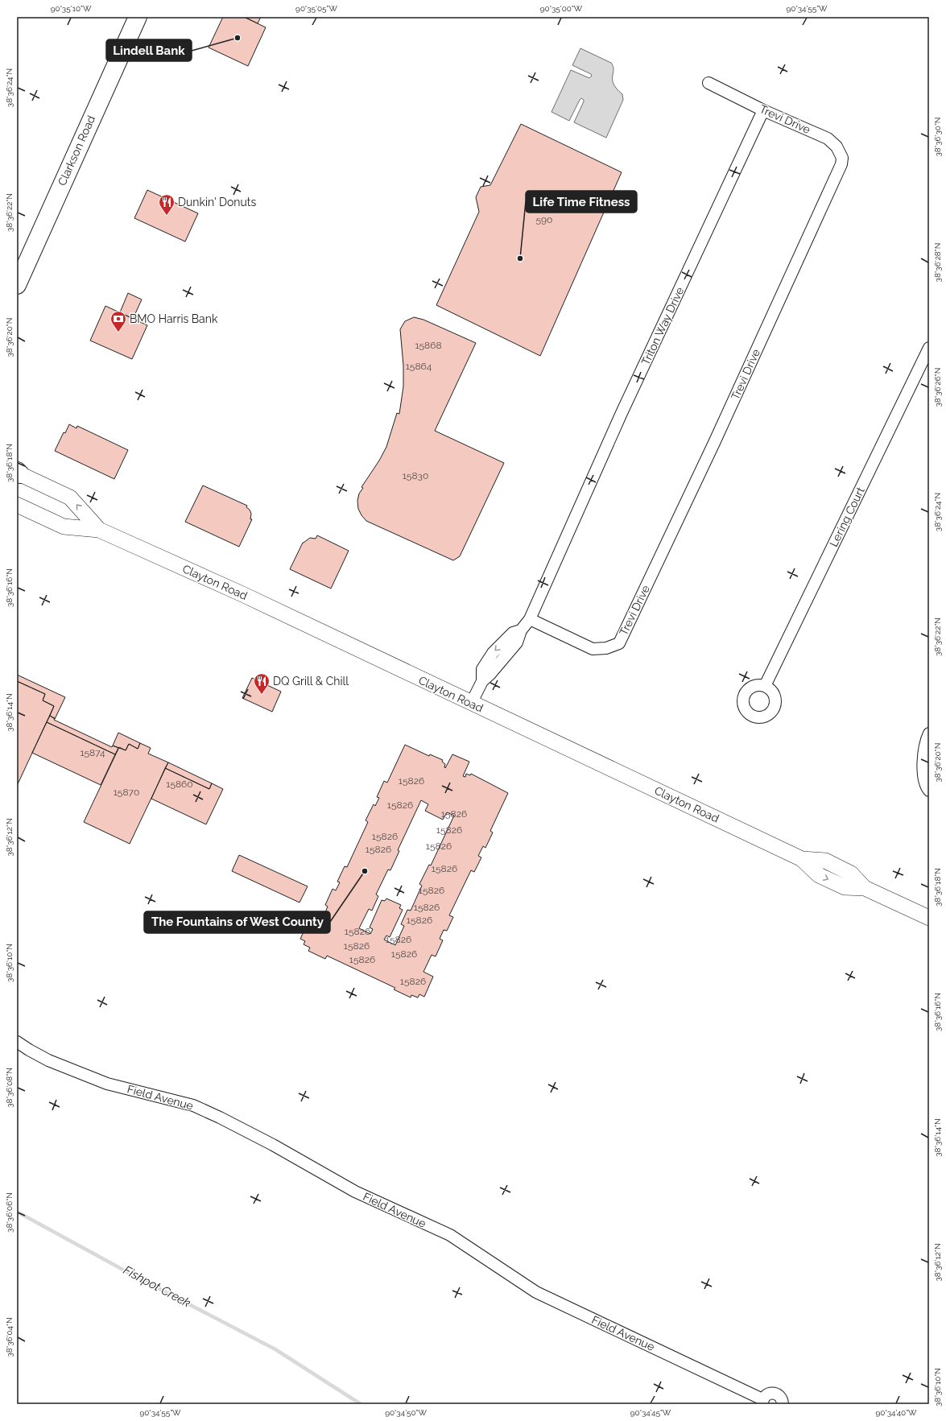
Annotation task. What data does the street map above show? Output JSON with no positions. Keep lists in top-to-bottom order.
{
  "streets": {
    "main road": ["Clarkson Road", "Clayton Road"],
    "street": [
      "Trevi Drive",
      "Triton Way Drive",
      "Lering Court",
      "Field Avenue"
    ]
  },
  "crossings": [
    ["Trevi Drive", "Triton Way Drive"],
    ["Triton Way Drive", "Clayton Road"]
  ],
  "water": ["Fishpot Creek"],
  "places": {
    "other": ["Lindell Bank", "Life Time Fitness", "The Fountains of West County"],
    "restaurant": ["Dunkin' Donuts", "DQ Grill & Chill"],
    "bank": ["BMO Harris Bank"]
  },
  "house_numbers": [
    "590",
    "15868",
    "15864",
    "15830",
    "15874",
    "15826",
    "15860",
    "15870",
    "15826",
    "15826",
    "15826",
    "15826",
    "15826",
    "15826",
    "15826",
    "15826",
    "15826",
    "15826",
    "15826",
    "15826",
    "15826",
    "15826",
    "15826",
    "15826"
  ],
  "coordinates": [
    "90°35'10\"W",
    "90°35'05\"W",
    "90°35'00\"W",
    "90°34'55\"W",
    "38°36'24\"N",
    "38°36'30\"N",
    "38°36'22\"N",
    "38°36'28\"N",
    "38°36'20\"N",
    "38°36'26\"N",
    "38°36'18\"N",
    "38°36'16\"N",
    "38°36'14\"N",
    "38°36'12\"N",
    "38°36'10\"N",
    "38°36'08\"N",
    "38°36'06\"N",
    "38°36'04\"N",
    "90°34'50\"W",
    "90°34'45\"W",
    "90°34'40\"W"
  ]
}
